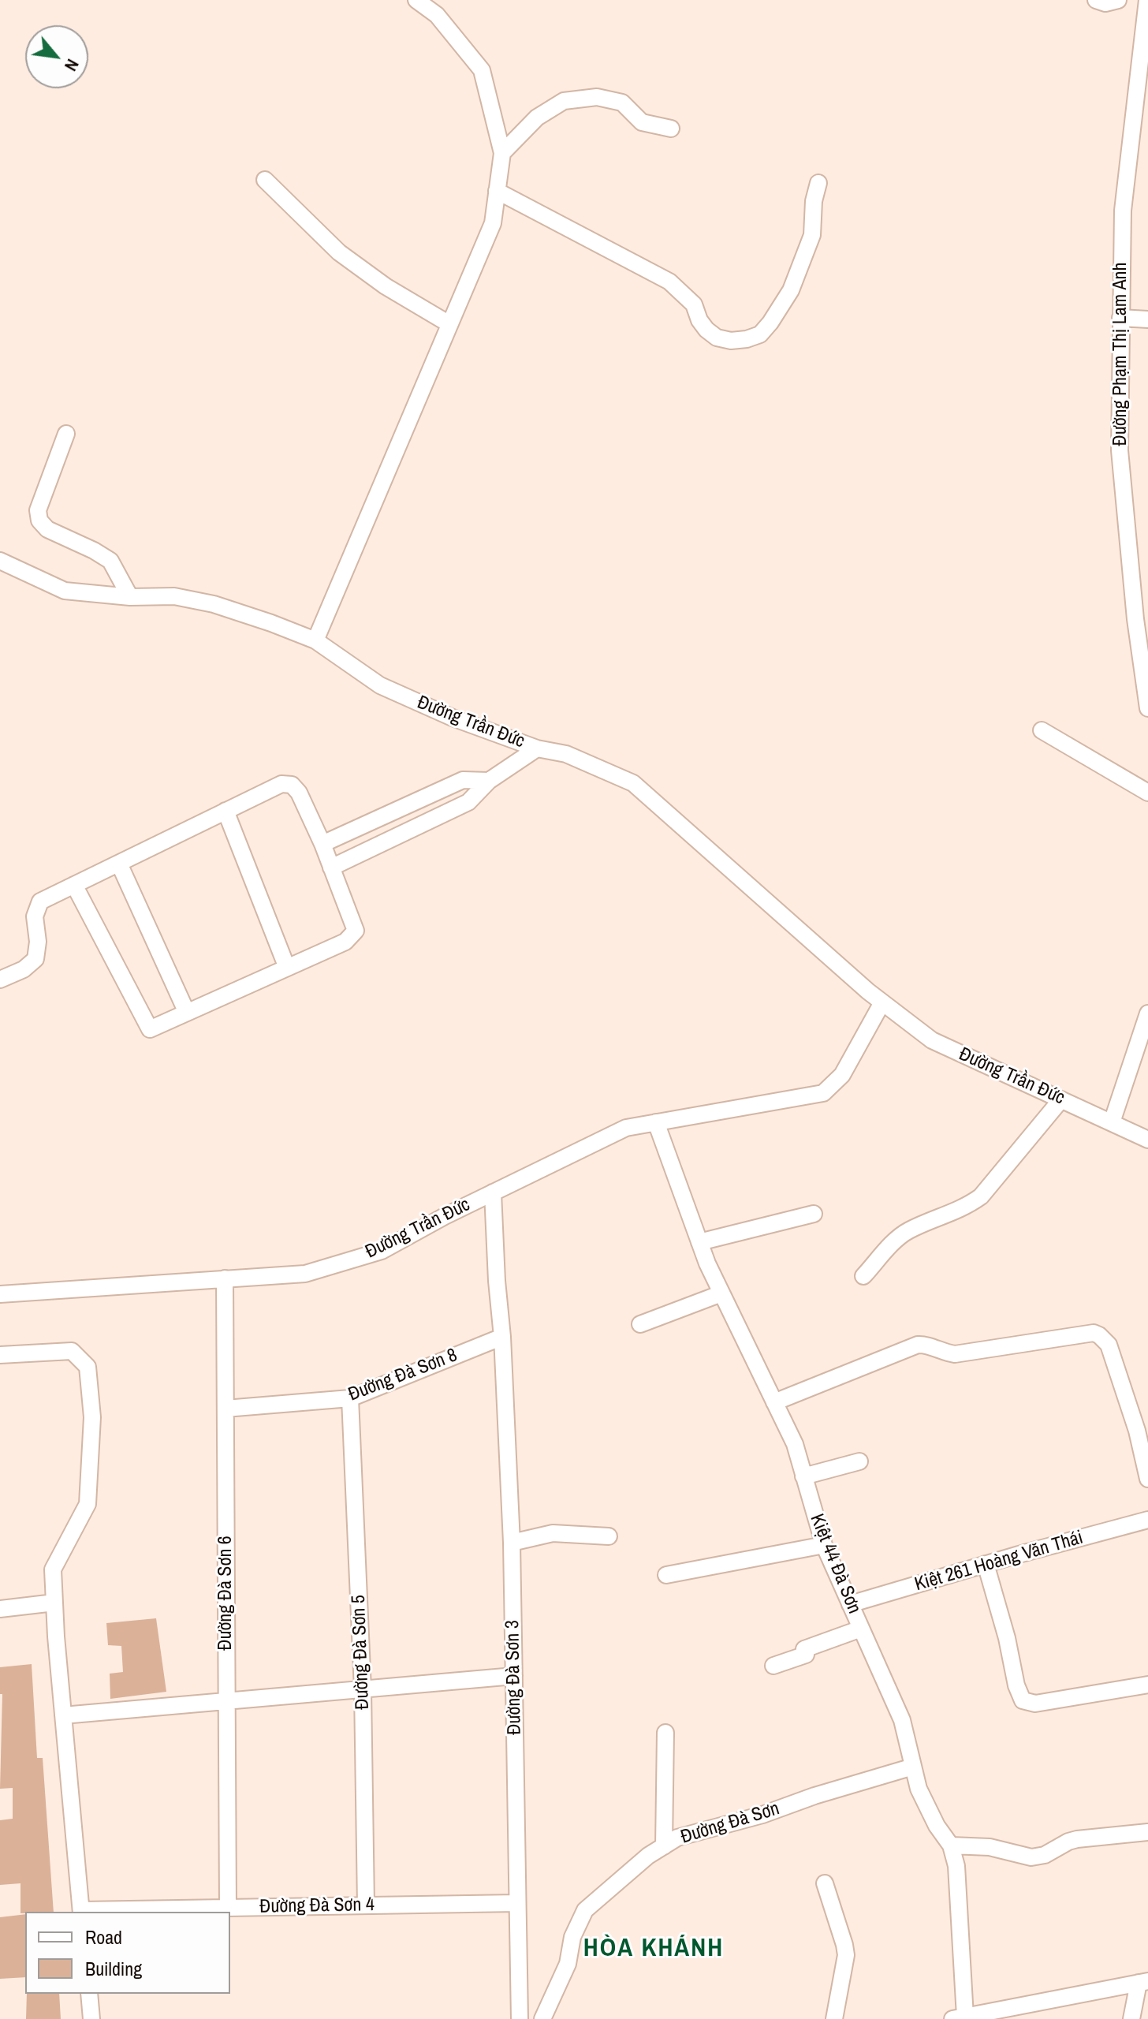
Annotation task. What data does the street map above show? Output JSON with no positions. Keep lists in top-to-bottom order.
{
  "streets": {
    "street": [
      "Đường Phạm Thị Lam Anh",
      "Đường Trần Đức",
      "Đường Đà Sơn 8",
      "Kiệt 261 Hoàng Văn Thái",
      "Kiệt 44 Đà Sơn",
      "Đường Đà Sơn 6",
      "Đường Đà Sơn 5",
      "Đường Đà Sơn 3",
      "Đường Đà Sơn",
      "Đường Đà Sơn 4"
    ]
  },
  "crossings": [
    ["Đường Trần Đức", "Kiệt 44 Đà Sơn"],
    ["Đường Trần Đức", "Đường Đà Sơn 6"],
    ["Đường Trần Đức", "Đường Đà Sơn 3"],
    ["Đường Đà Sơn 8", "Đường Đà Sơn 6"],
    ["Đường Đà Sơn 8", "Đường Đà Sơn 5"],
    ["Đường Đà Sơn 8", "Đường Đà Sơn 3"],
    ["Kiệt 261 Hoàng Văn Thái", "Kiệt 44 Đà Sơn"],
    ["Kiệt 44 Đà Sơn", "Đường Đà Sơn"],
    ["Đường Đà Sơn 6", "Đường Đà Sơn 4"],
    ["Đường Đà Sơn 5", "Đường Đà Sơn 4"],
    ["Đường Đà Sơn 3", "Đường Đà Sơn 4"]
  ],
  "districts": ["HÒA KHÁNH"],
  "legend": ["Road", "Building"],
  "north": "bottom right"
}
